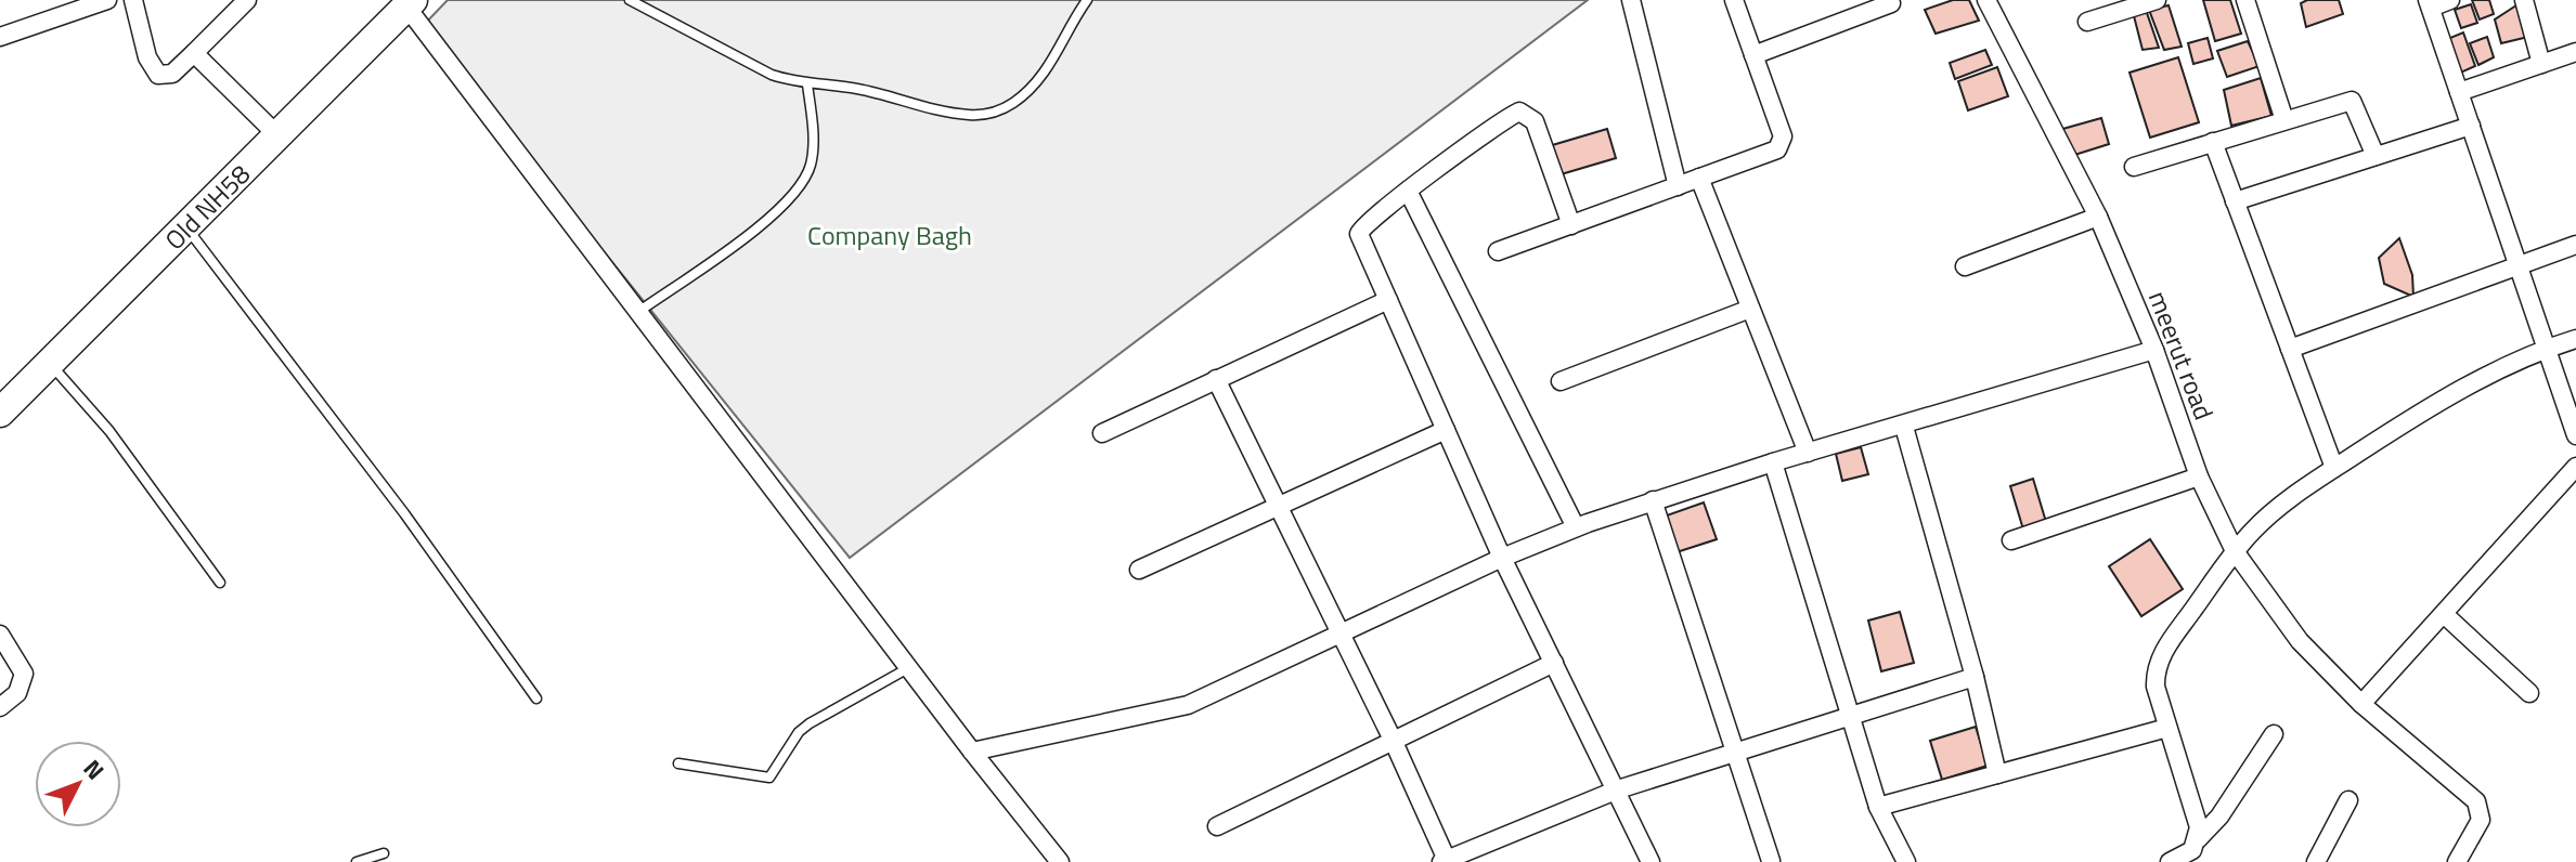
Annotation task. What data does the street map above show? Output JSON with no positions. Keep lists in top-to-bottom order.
{
  "streets": {
    "main road": ["Old NH58"],
    "street": ["meerut road"]
  },
  "parks": ["Company Bagh"],
  "north": "top right"
}
